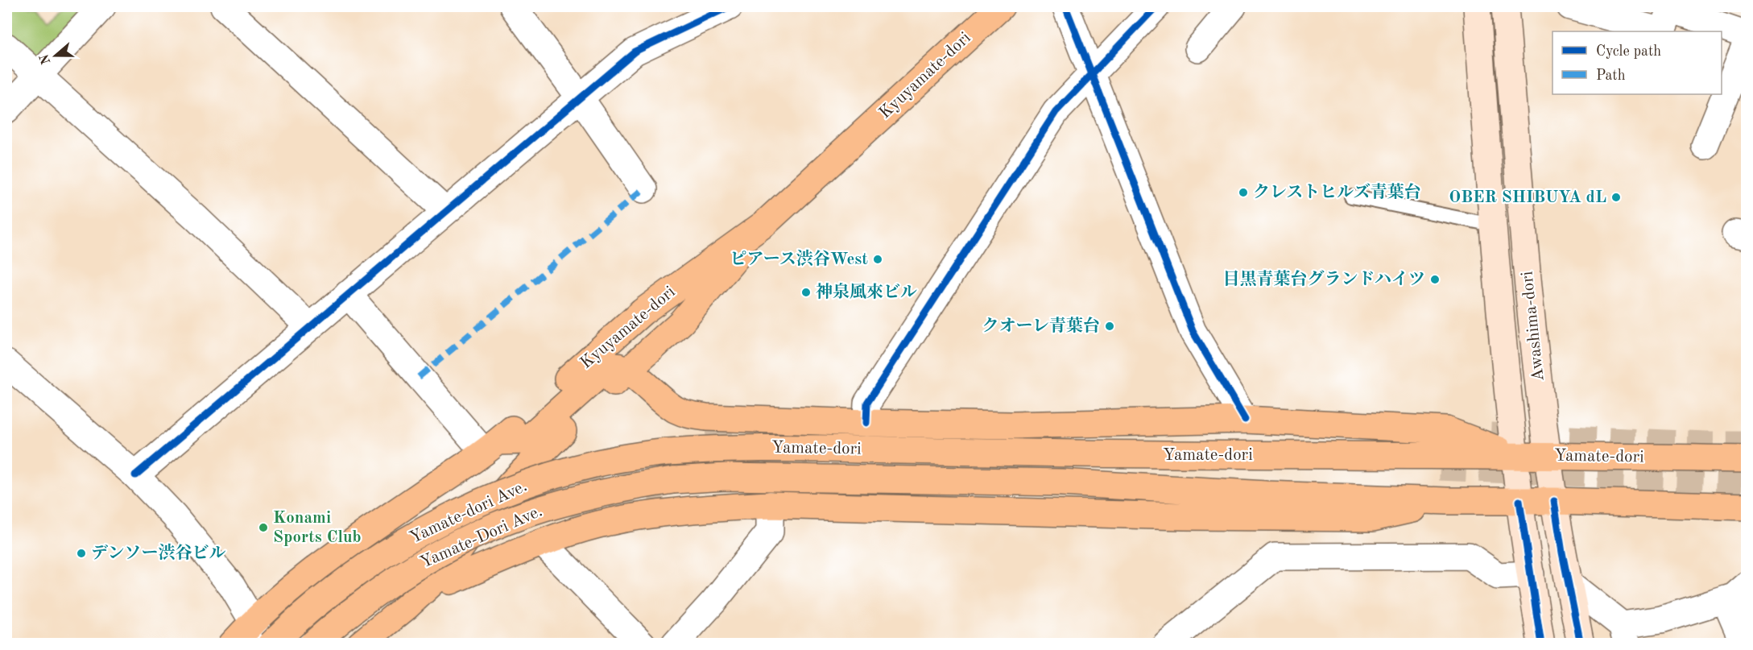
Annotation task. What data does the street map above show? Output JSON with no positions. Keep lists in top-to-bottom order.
{
  "streets": {
    "main road": [
      "Kyuyamate-dori",
      "Awashima-dori",
      "Yamate-dori",
      "Yamate-dori Ave.",
      "Yamate-Dori Ave."
    ]
  },
  "crossings": [
    ["Awashima-dori", "Yamate-dori"],
    ["Yamate-dori", "Yamate-dori Ave."],
    ["Yamate-dori", "Yamate-Dori Ave."]
  ],
  "places": [
    "クレストヒルズ青葉台",
    "OBER SHIBUYA dL",
    "ピアース渋谷West",
    "目黒青葉台グランドハイツ",
    "神泉風來ビル",
    "クオーレ青葉台",
    "Konami Sports Club",
    "デンソー渋谷ビル"
  ],
  "legend": ["Cycle path", "Path"],
  "north": "left"
}
